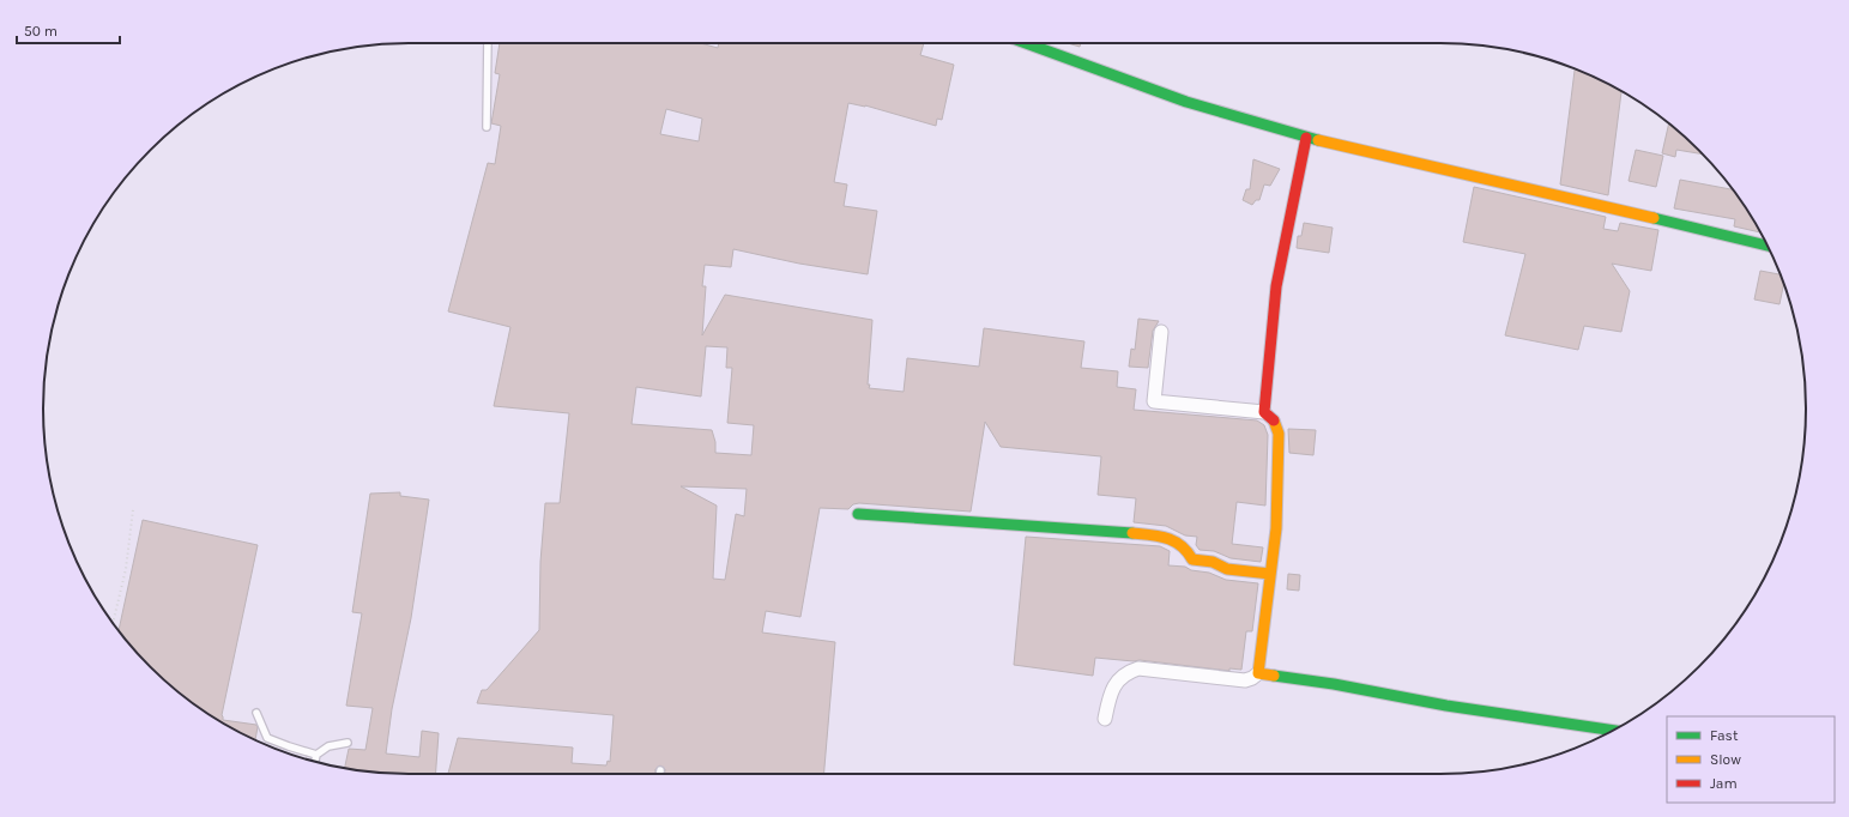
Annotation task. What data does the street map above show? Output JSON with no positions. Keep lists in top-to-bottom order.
{
  "legend": ["Fast", "Slow", "Jam"],
  "scale_bar": "50 m"
}
